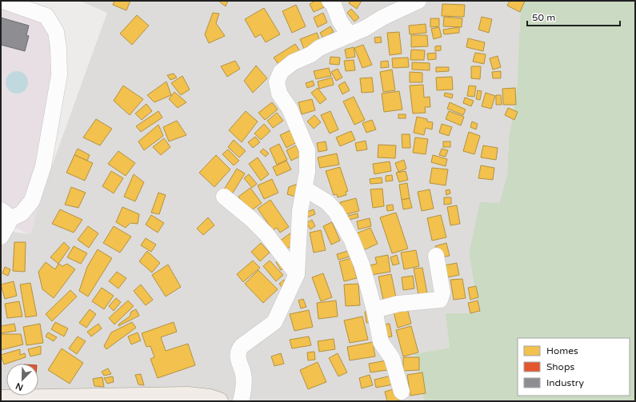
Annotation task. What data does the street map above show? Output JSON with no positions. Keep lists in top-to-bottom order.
{
  "legend": ["Homes", "Shops", "Industry"],
  "scale_bar": "50 m",
  "north": "bottom left"
}
